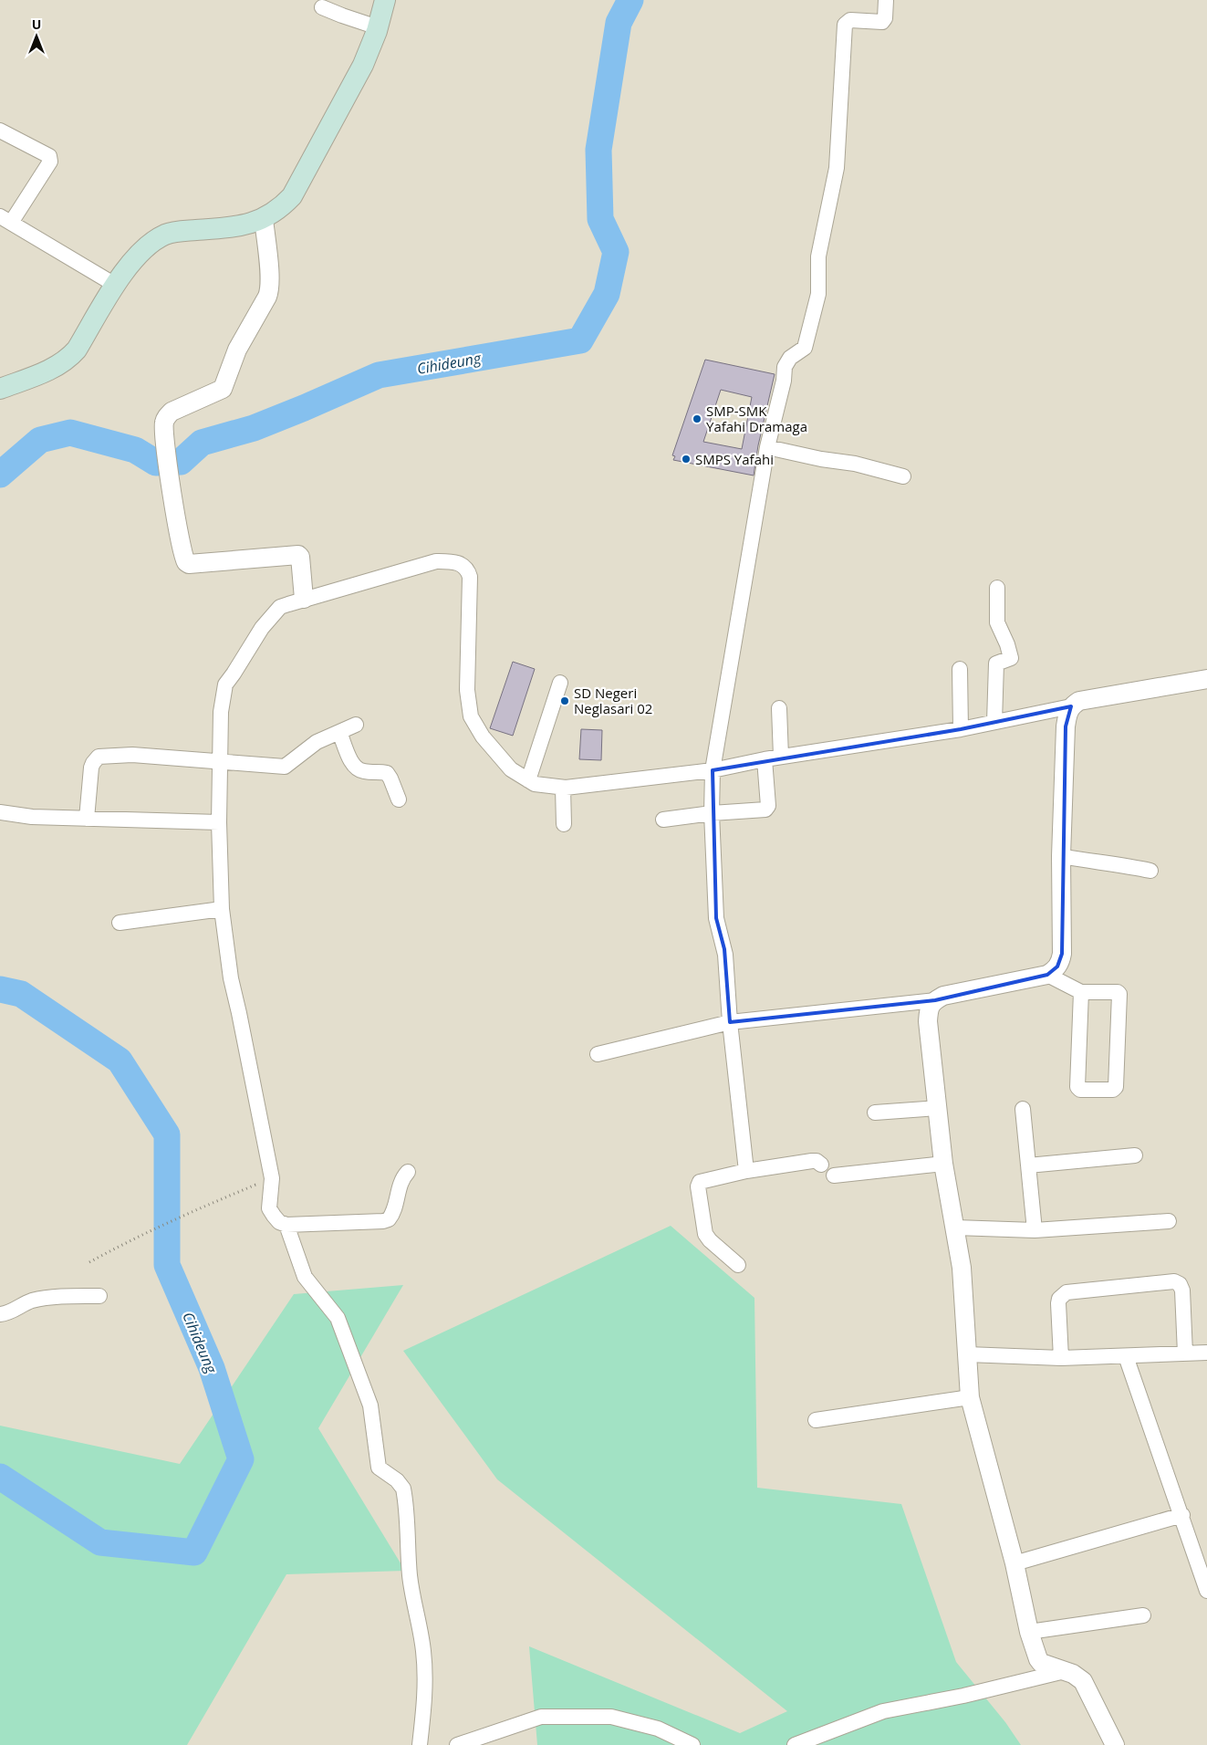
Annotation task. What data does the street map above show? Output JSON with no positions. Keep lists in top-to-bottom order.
{
  "water": ["Cihideung"],
  "places": ["SMP-SMK Yafahi Dramaga", "SMPS Yafahi", "SD Negeri Neglasari 02"],
  "north": "top"
}
